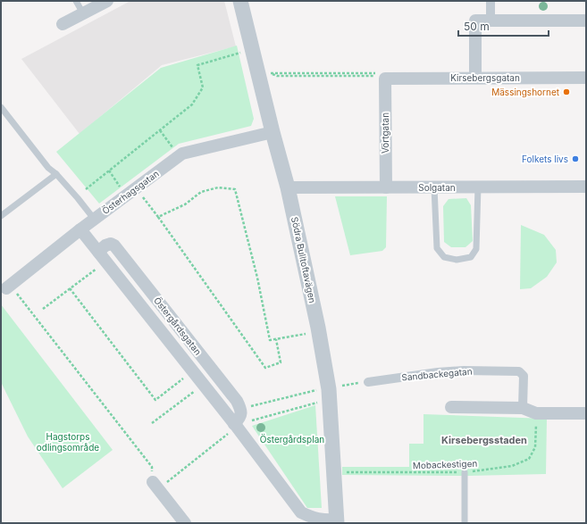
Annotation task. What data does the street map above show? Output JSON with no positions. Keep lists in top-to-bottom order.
{
  "streets": {
    "street": [
      "Kirsebergsgatan",
      "Vörtgatan",
      "Solgatan",
      "Österhagsgatan",
      "Södra Bulltoftavägen",
      "Östergårdsgatan",
      "Sandbackegatan"
    ],
    "path": ["Mobackestigen"]
  },
  "crossings": [
    ["Kirsebergsgatan", "Vörtgatan"],
    ["Vörtgatan", "Solgatan"],
    ["Solgatan", "Södra Bulltoftavägen"],
    ["Österhagsgatan", "Södra Bulltoftavägen"],
    ["Österhagsgatan", "Östergårdsgatan"],
    ["Södra Bulltoftavägen", "Östergårdsgatan"],
    ["Södra Bulltoftavägen", "Mobackestigen"]
  ],
  "districts": ["Kirsebergsstaden"],
  "parks": ["Hagstorps odlingsområde", "Östergårdsplan"],
  "places": ["Mässingshornet", "Folkets livs"],
  "scale_bar": "50 m"
}
